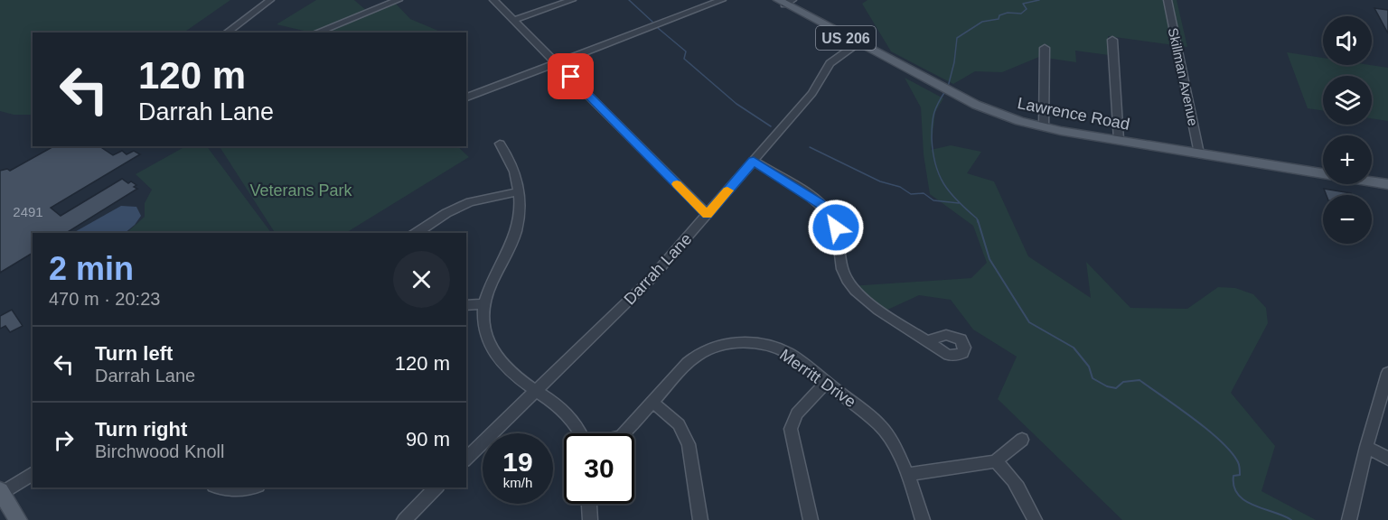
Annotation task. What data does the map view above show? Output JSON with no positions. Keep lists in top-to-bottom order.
{
  "streets": {
    "main road": ["US 206", "Lawrence Road"],
    "street": ["Skillman Avenue", "Darrah Lane", "Merritt Drive"]
  },
  "crossings": [
    ["Skillman Avenue", "Lawrence Road"],
    ["Lawrence Road", "Darrah Lane"]
  ],
  "parks": ["Veterans Park"],
  "house_numbers": ["2491"],
  "page": {
    "map_buttons": ["+", "−"],
    "turn": ["120 m", "Darrah Lane"],
    "heading": ["2 min", "470 m · 20:23"],
    "list": [
      {
        "name": "Turn left",
        "note": "Darrah Lane",
        "value": "120 m"
      },
      {
        "name": "Turn right",
        "note": "Birchwood Knoll",
        "value": "90 m"
      }
    ],
    "speed": "19 km/h",
    "limit": "30"
  }
}
